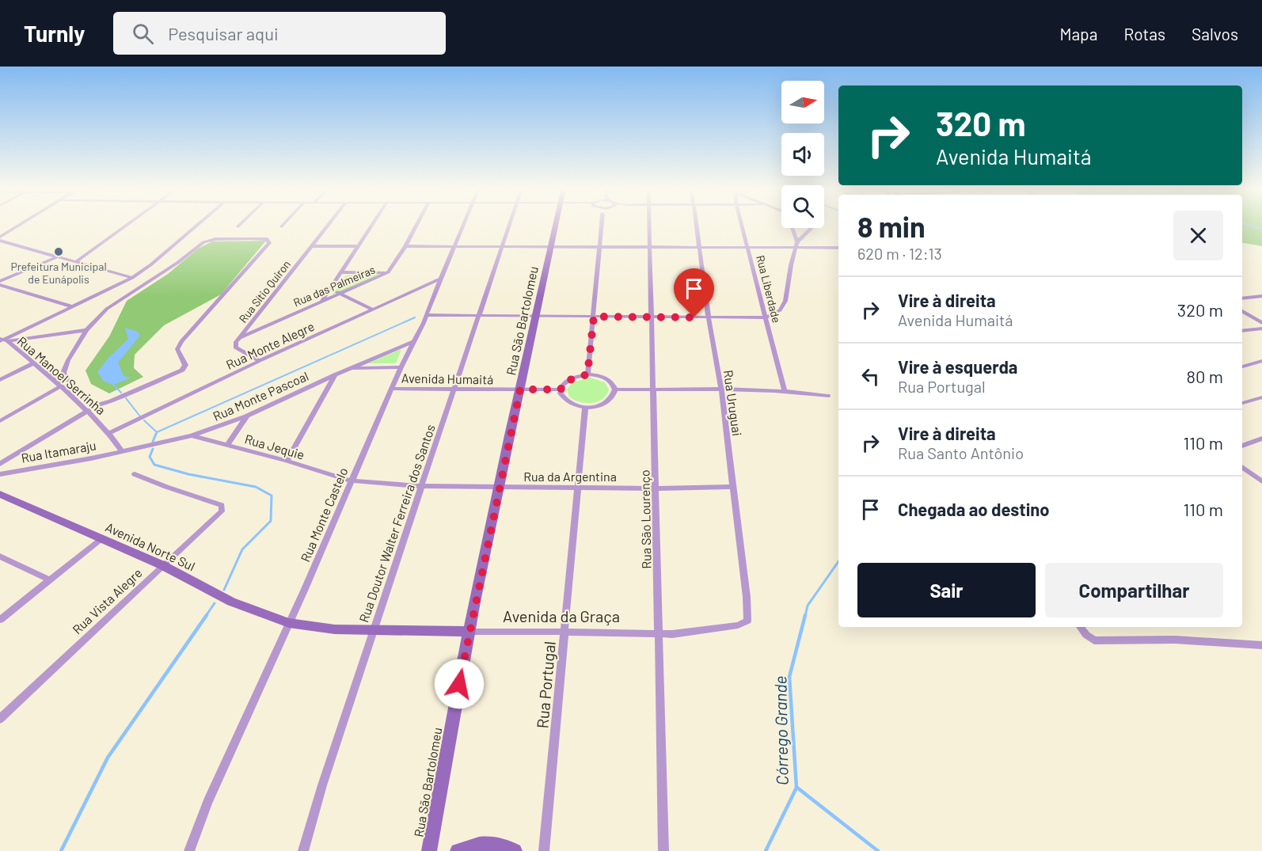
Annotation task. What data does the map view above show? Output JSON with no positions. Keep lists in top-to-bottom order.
{
  "streets": {
    "street": [
      "Rua das Palmeiras",
      "Rua Liberdade",
      "Rua Sítio Quiron",
      "Rua São Bartolomeu",
      "Rua Monte Alegre",
      "Rua Manoel Serrinha",
      "Avenida Humaitá",
      "Rua Monte Pascoal",
      "Rua Uruguai",
      "Rua Jequie",
      "Rua Itamaraju",
      "Rua da Argentina",
      "Rua Monte Castelo",
      "Rua São Lourenço",
      "Rua Doutor Walter Ferreira dos Santos",
      "Avenida Norte Sul",
      "Rua Vista Alegre",
      "Avenida da Graça",
      "Rua Portugal"
    ]
  },
  "crossings": [
    ["Rua das Palmeiras", "Rua Sítio Quiron"],
    ["Rua Sítio Quiron", "Rua Monte Alegre"],
    ["Rua São Bartolomeu", "Avenida Humaitá"],
    ["Rua São Bartolomeu", "Rua da Argentina"],
    ["Rua São Bartolomeu", "Avenida da Graça"],
    ["Rua Monte Alegre", "Rua Manoel Serrinha"],
    ["Rua Monte Alegre", "Rua Monte Castelo"],
    ["Rua Manoel Serrinha", "Rua Monte Pascoal"],
    ["Rua Manoel Serrinha", "Rua Itamaraju"],
    ["Avenida Humaitá", "Rua Monte Castelo"],
    ["Avenida Humaitá", "Rua Doutor Walter Ferreira dos Santos"],
    ["Avenida Humaitá", "Rua Portugal"],
    ["Rua Monte Pascoal", "Rua Jequie"],
    ["Rua Monte Pascoal", "Rua Itamaraju"],
    ["Rua Monte Pascoal", "Rua Monte Castelo"],
    ["Rua Uruguai", "Rua da Argentina"],
    ["Rua Uruguai", "Avenida da Graça"],
    ["Rua Jequie", "Rua da Argentina"],
    ["Rua Jequie", "Rua Monte Castelo"],
    ["Rua da Argentina", "Rua Monte Castelo"],
    ["Rua da Argentina", "Rua São Lourenço"],
    ["Rua da Argentina", "Rua Doutor Walter Ferreira dos Santos"],
    ["Rua da Argentina", "Rua Portugal"],
    ["Rua Monte Castelo", "Avenida Norte Sul"],
    ["Rua Monte Castelo", "Avenida da Graça"],
    ["Rua São Lourenço", "Avenida da Graça"],
    ["Rua Doutor Walter Ferreira dos Santos", "Avenida da Graça"],
    ["Avenida Norte Sul", "Rua Vista Alegre"],
    ["Avenida Norte Sul", "Avenida da Graça"],
    ["Avenida da Graça", "Rua Portugal"]
  ],
  "water": ["Córrego Grande"],
  "places": ["Prefeitura Municipal de Eunápolis"],
  "north": "right",
  "page": {
    "header": "Turnly",
    "search": "Pesquisar aqui",
    "nav": ["Mapa", "Rotas", "Salvos"],
    "turn": ["320 m", "Avenida Humaitá"],
    "heading": ["8 min", "620 m · 12:13"],
    "list": [
      {
        "name": "Vire à direita",
        "note": "Avenida Humaitá",
        "value": "320 m"
      },
      {
        "name": "Vire à esquerda",
        "note": "Rua Portugal",
        "value": "80 m"
      },
      {
        "name": "Vire à direita",
        "note": "Rua Santo Antônio",
        "value": "110 m"
      },
      {
        "name": "Chegada ao destino",
        "value": "110 m"
      }
    ],
    "buttons": ["Sair", "Compartilhar"]
  }
}
